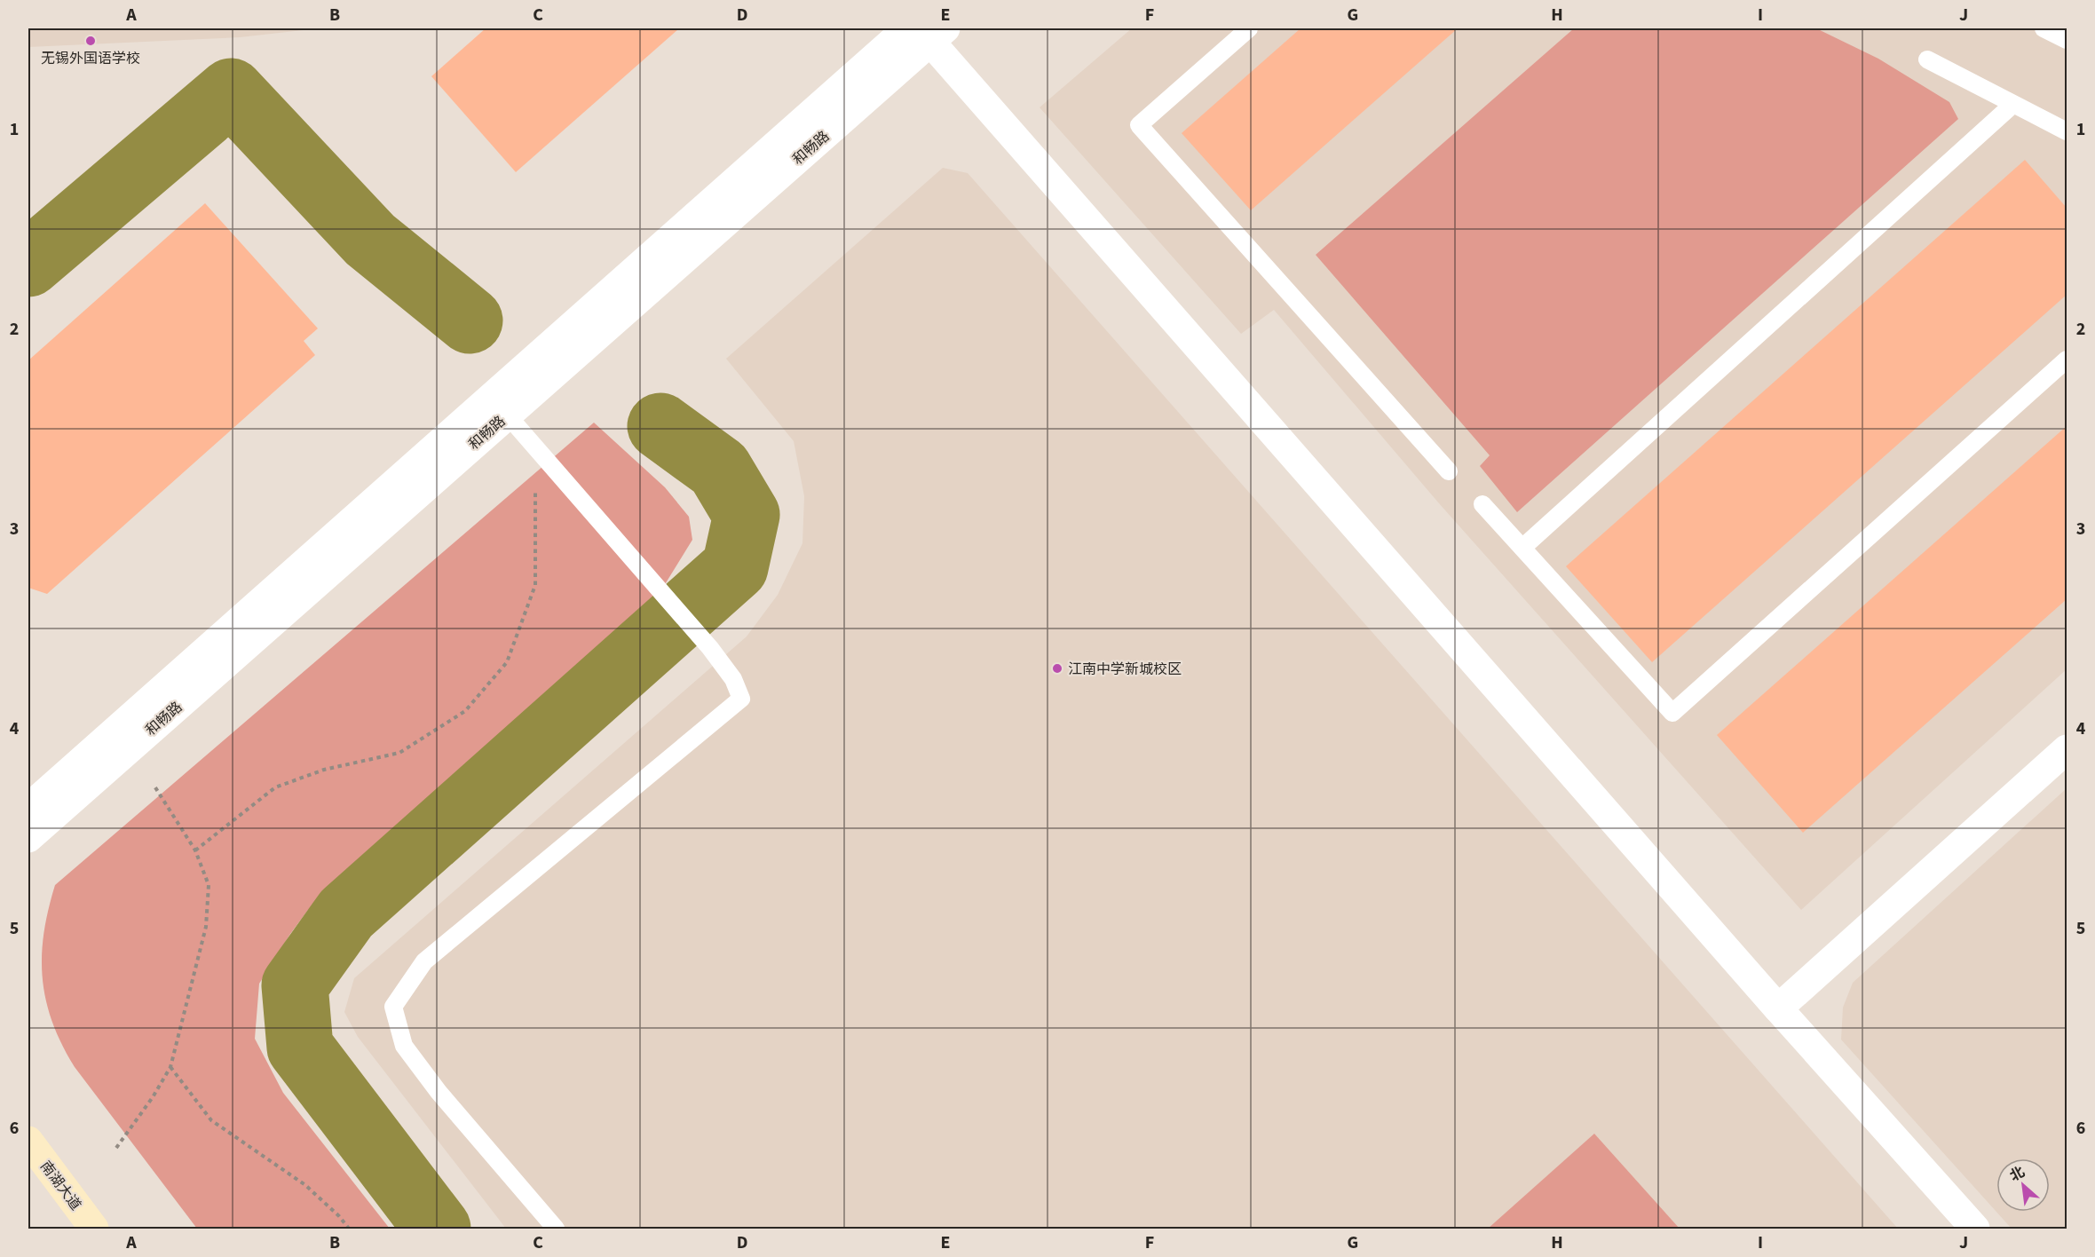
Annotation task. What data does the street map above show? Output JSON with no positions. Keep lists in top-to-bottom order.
{
  "streets": {
    "main road": ["南湖大道"],
    "street": ["和畅路"]
  },
  "places": ["无锡外国语学校", "江南中学新城校区"],
  "north": "top left",
  "grid": {
    "columns": [
      "A",
      "B",
      "C",
      "D",
      "E",
      "F",
      "G",
      "H",
      "I",
      "J"
    ],
    "rows": [
      "1",
      "2",
      "3",
      "4",
      "5",
      "6"
    ]
  }
}
